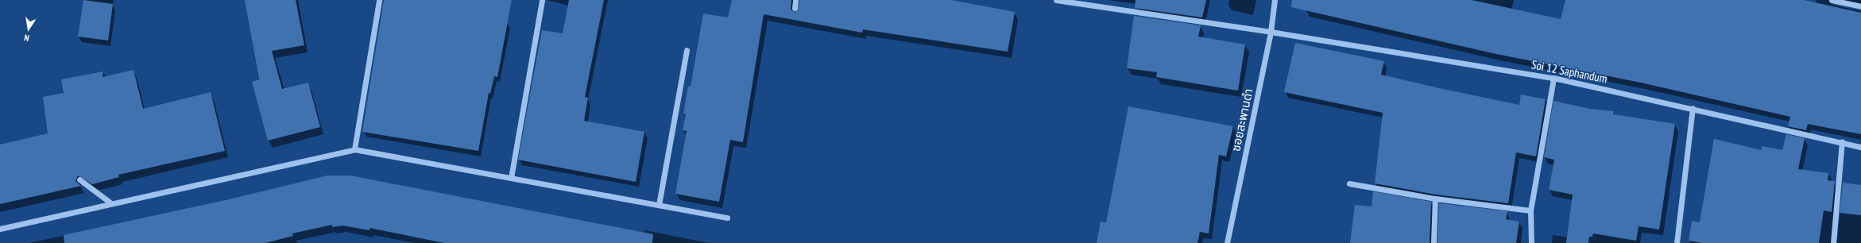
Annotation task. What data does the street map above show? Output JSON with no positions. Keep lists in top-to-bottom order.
{
  "streets": {
    "street": ["Soi 12 Saphandum", "ซอยสะพานดำ"]
  },
  "crossings": [
    ["Soi 12 Saphandum", "ซอยสะพานดำ"]
  ],
  "north": "bottom"
}
